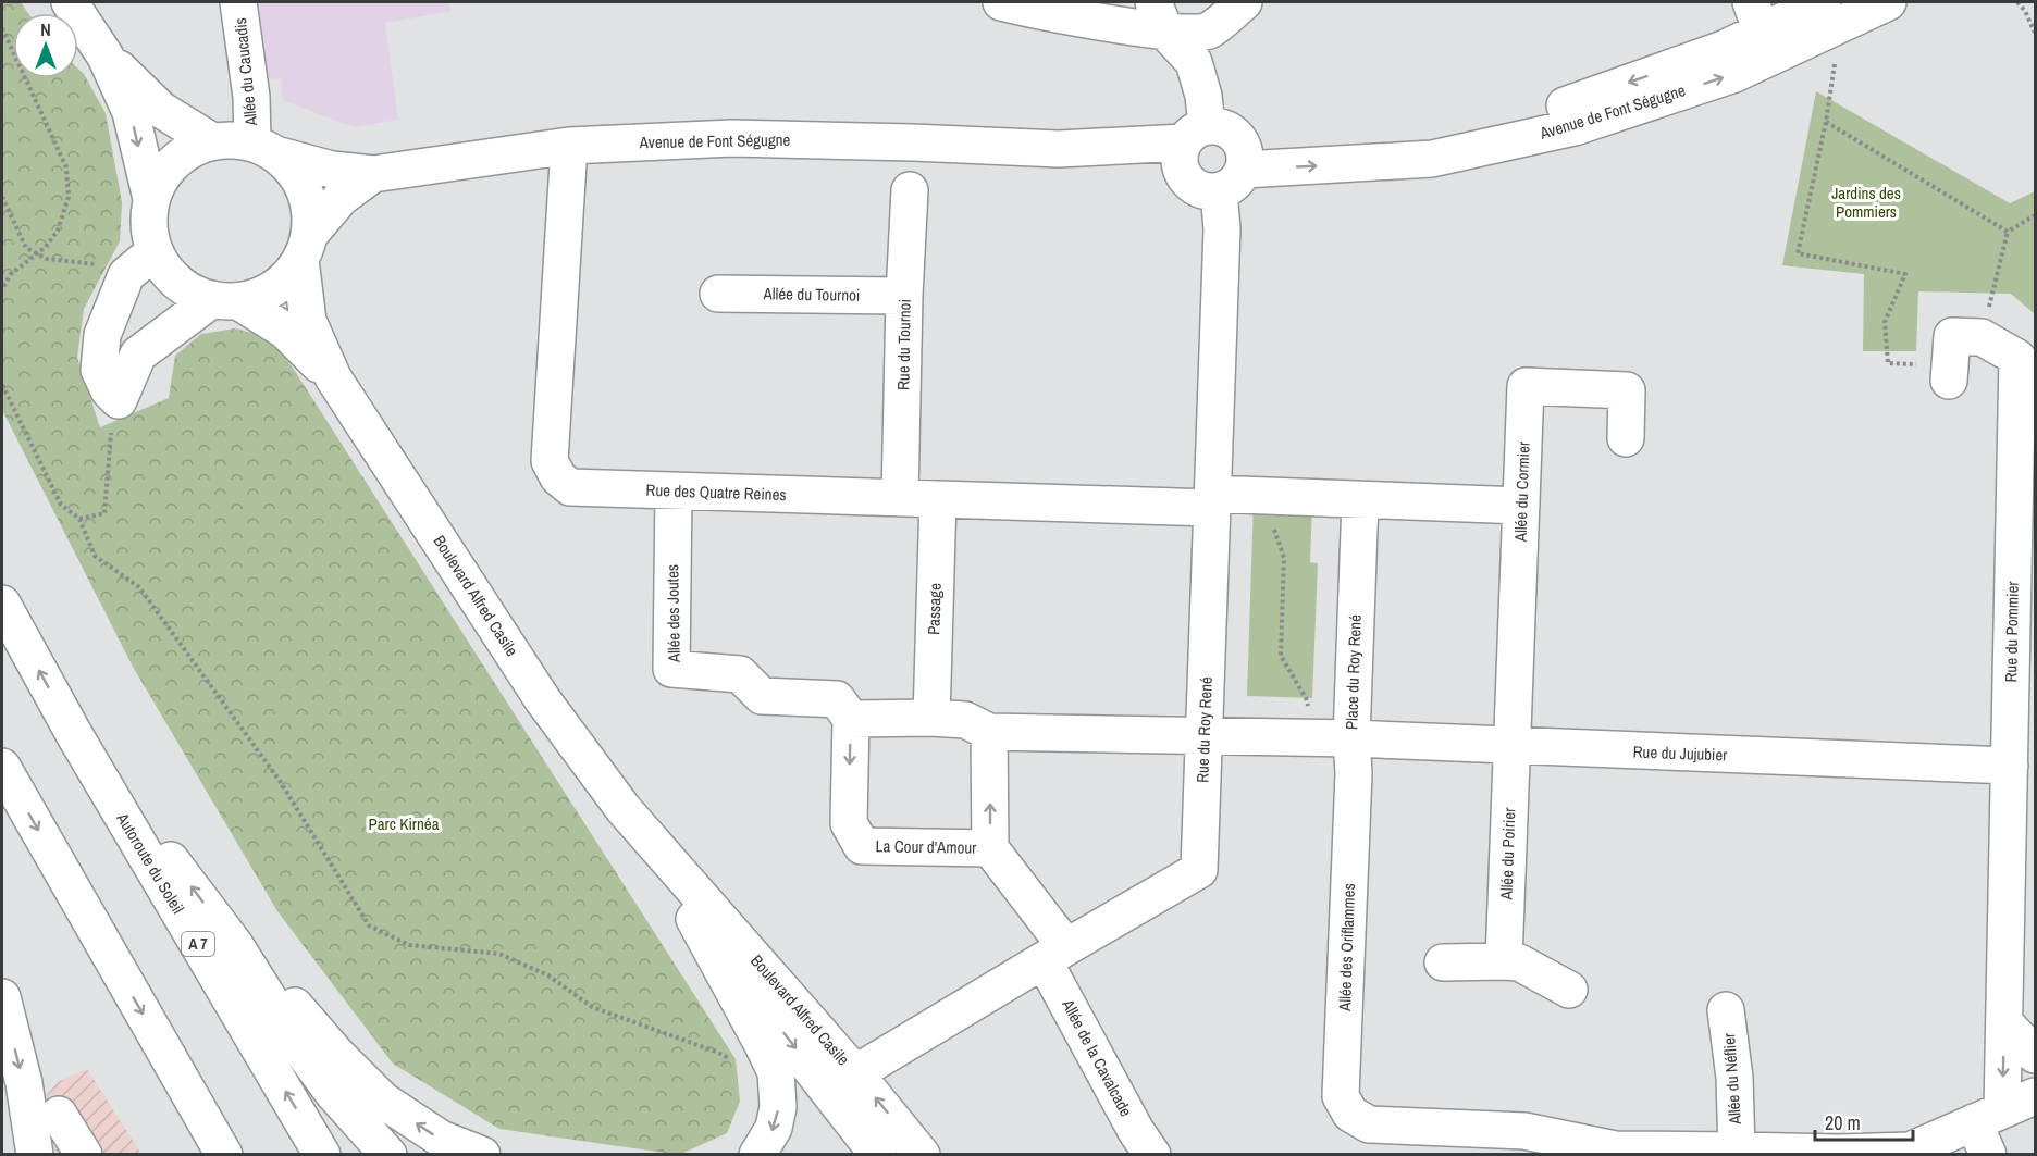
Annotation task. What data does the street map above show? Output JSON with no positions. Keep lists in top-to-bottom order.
{
  "streets": {
    "main road": [
      "Allée du Caucadis",
      "Avenue de Font Ségugne",
      "Allée du Tournoi",
      "Rue du Tournoi",
      "Allée du Cormier",
      "Rue des Quatre Reines",
      "Boulevard Alfred Casile",
      "Passage",
      "Allée des Joutes",
      "Rue du Pommier",
      "Place du Roy René",
      "Rue du Roy René",
      "Rue du Jujubier",
      "La Cour d'Amour",
      "Allée du Poirier",
      "Autoroute du Soleil",
      "A 7",
      "Allée des Oriflammes",
      "Allée de la Cavalcade",
      "Allée du Néflier"
    ]
  },
  "crossings": [
    ["Allée du Caucadis", "Avenue de Font Ségugne"],
    ["Allée du Caucadis", "Boulevard Alfred Casile"],
    ["Avenue de Font Ségugne", "Rue des Quatre Reines"],
    ["Avenue de Font Ségugne", "Boulevard Alfred Casile"],
    ["Avenue de Font Ségugne", "Rue du Roy René"],
    ["Allée du Tournoi", "Rue du Tournoi"],
    ["Rue du Tournoi", "Rue des Quatre Reines"],
    ["Allée du Cormier", "Rue du Jujubier"],
    ["Allée du Cormier", "Allée du Poirier"],
    ["Rue des Quatre Reines", "Passage"],
    ["Rue des Quatre Reines", "Allée des Joutes"],
    ["Rue des Quatre Reines", "Rue du Roy René"],
    ["Boulevard Alfred Casile", "Rue du Roy René"],
    ["Allée des Joutes", "La Cour d'Amour"],
    ["Rue du Pommier", "Rue du Jujubier"],
    ["Place du Roy René", "Rue du Roy René"],
    ["Place du Roy René", "Rue du Jujubier"],
    ["Place du Roy René", "Allée des Oriflammes"],
    ["Rue du Roy René", "Allée de la Cavalcade"],
    ["Rue du Jujubier", "Allée du Poirier"],
    ["Rue du Jujubier", "Allée des Oriflammes"],
    ["La Cour d'Amour", "Allée de la Cavalcade"],
    ["Allée des Oriflammes", "Allée du Néflier"]
  ],
  "parks": ["Jardins des Pommiers", "Parc Kirnéa"],
  "scale_bar": "20 m",
  "north": "top"
}
